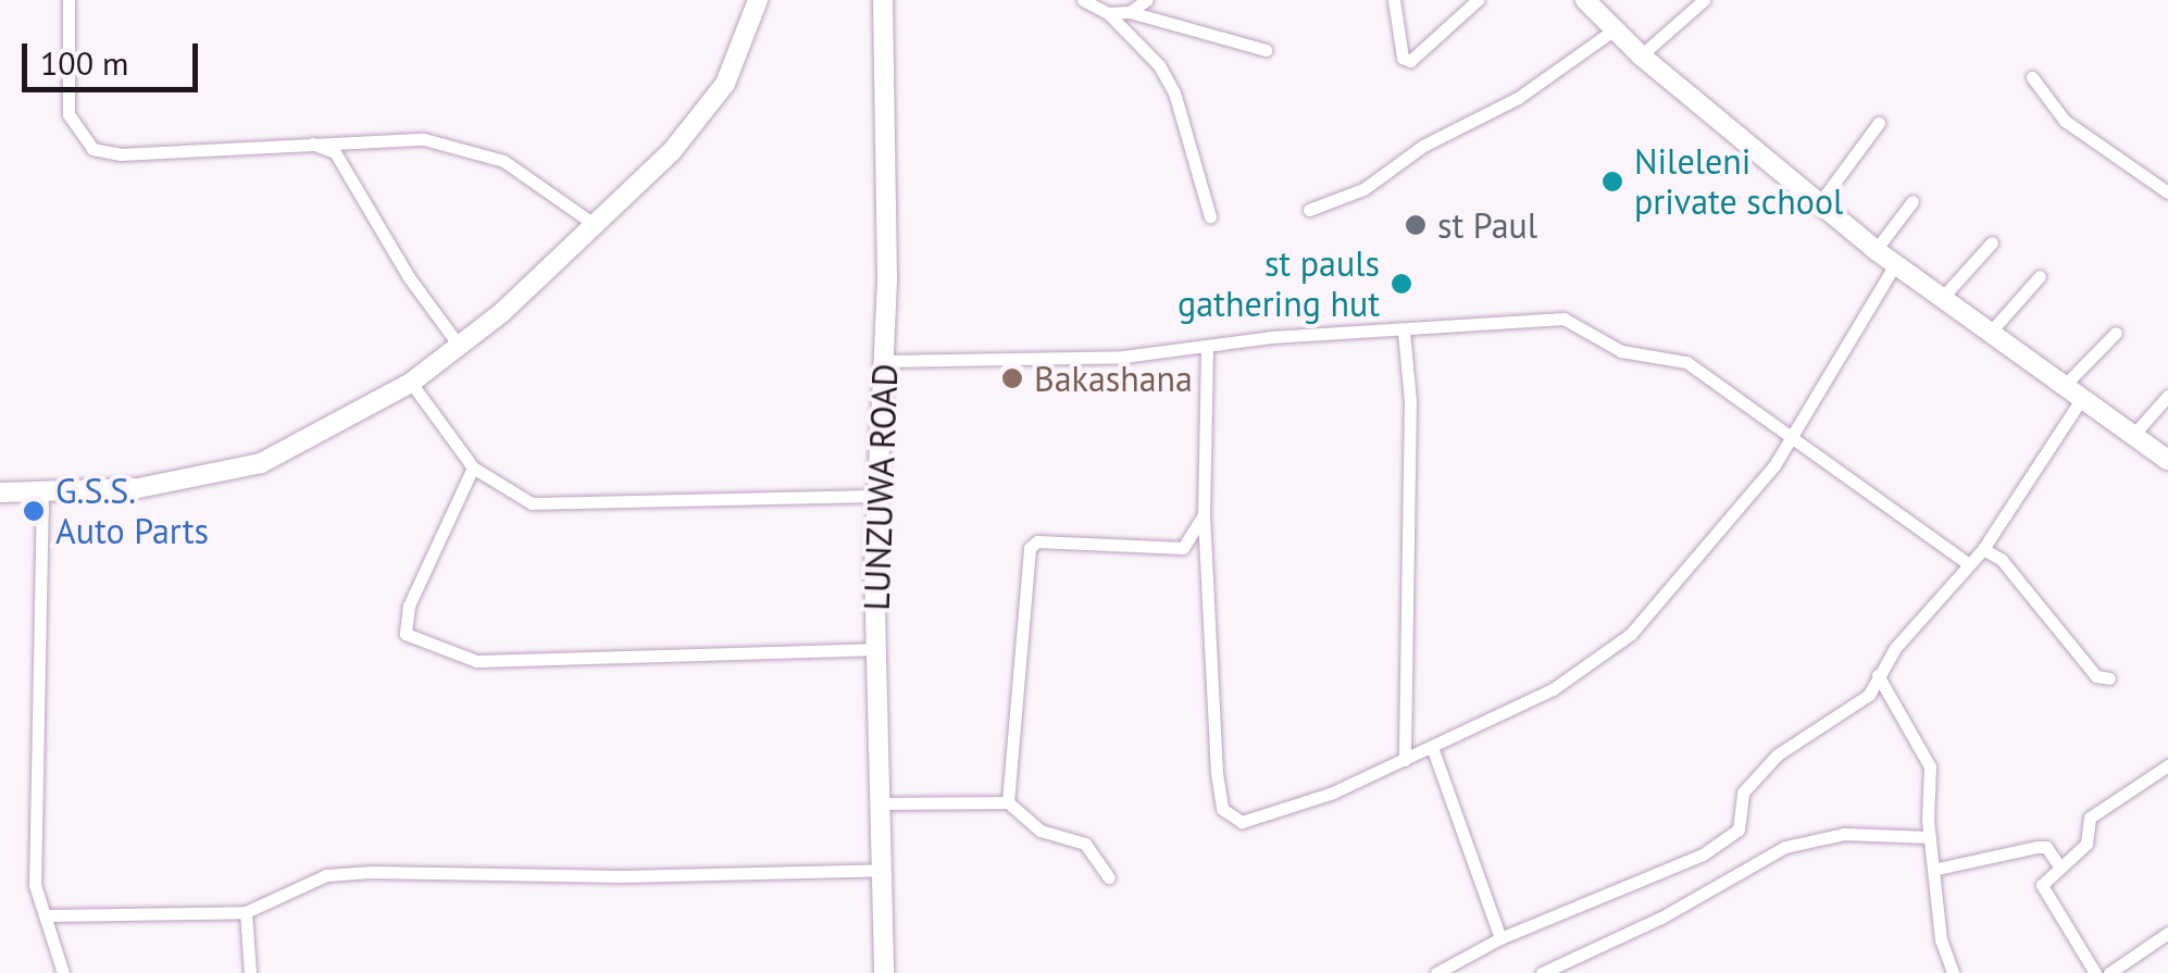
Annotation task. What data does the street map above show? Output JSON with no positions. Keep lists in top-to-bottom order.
{
  "streets": {
    "street": ["LUNZUWA ROAD"]
  },
  "places": [
    "Nileleni private school",
    "st Paul",
    "st pauls gathering hut",
    "Bakashana",
    "G.S.S. Auto Parts"
  ],
  "scale_bar": "100 m"
}
